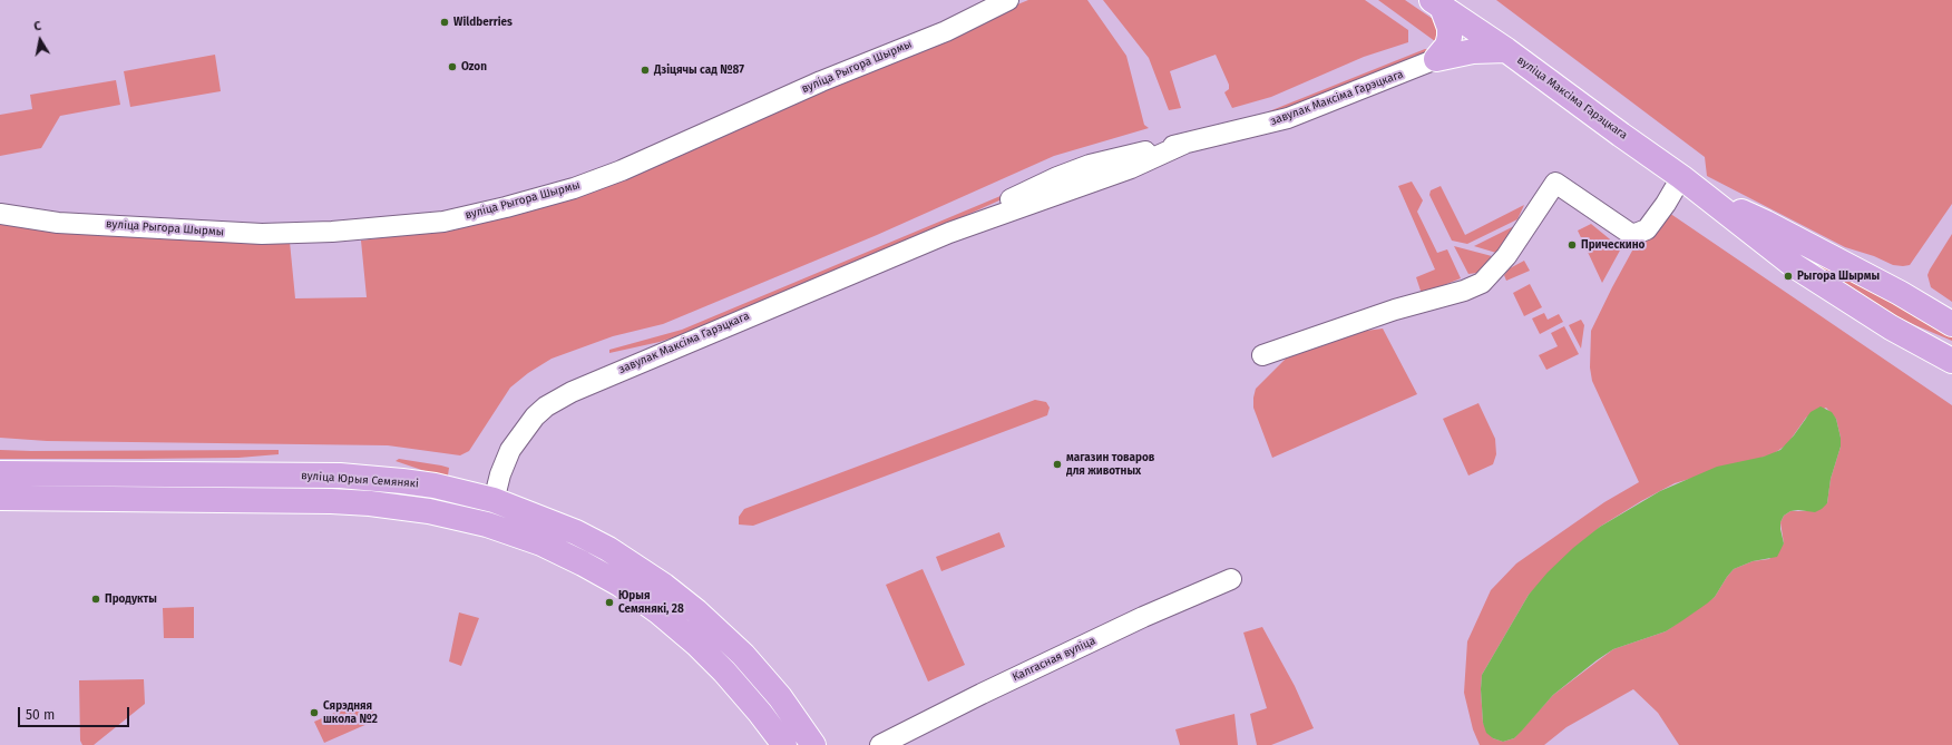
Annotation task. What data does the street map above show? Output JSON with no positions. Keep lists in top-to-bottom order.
{
  "streets": {
    "main road": ["вуліца Максіма Гарэцкага", "вуліца Юрыя Семянякі"],
    "street": ["вуліца Рыгора Шырмы", "завулак Максіма Гарэцкага", "Калгасная вуліца"]
  },
  "crossings": [
    ["завулак Максіма Гарэцкага", "вуліца Юрыя Семянякі"]
  ],
  "places": [
    "Wildberries",
    "Ozon",
    "Дзіцячы сад №87",
    "Прическино",
    "Рыгора Шырмы",
    "магазин товаров для животных",
    "Продукты",
    "Юрыя Семянякі, 28",
    "Сярэдняя школа №2"
  ],
  "scale_bar": "50 m",
  "north": "top"
}
